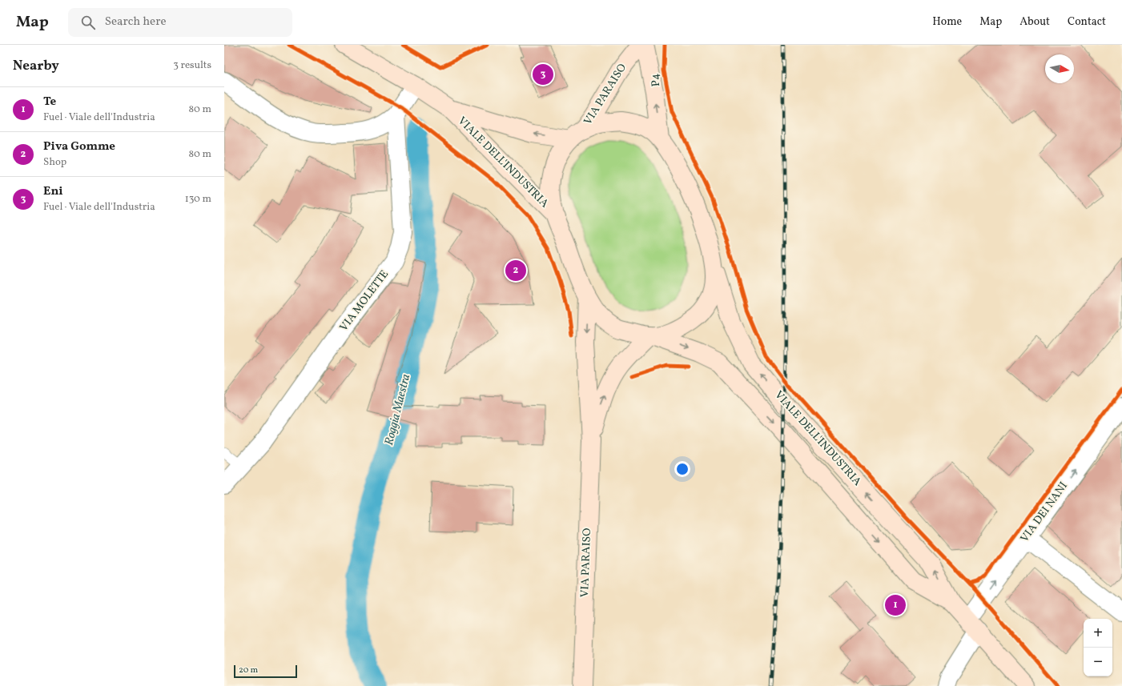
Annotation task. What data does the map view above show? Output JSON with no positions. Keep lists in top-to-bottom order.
{
  "streets": {
    "main road": ["VIA PARAISO", "VIALE DELL'INDUSTRIA"],
    "street": ["VIA MOLETTE", "VIA DEI NANI"],
    "cycle path": ["P4"]
  },
  "crossings": [
    ["VIA PARAISO", "VIALE DELL'INDUSTRIA"],
    ["VIALE DELL'INDUSTRIA", "VIA DEI NANI"]
  ],
  "one_way": ["VIA DEI NANI"],
  "water": ["Roggia Maestra"],
  "scale_bar": "20 m",
  "north": "right",
  "page": {
    "header": "Map",
    "search": "Search here",
    "nav": [
      "Home",
      "Map",
      "About",
      "Contact"
    ],
    "heading": ["Nearby", "3 results"],
    "pins": ["3", "2", "1"],
    "list": [
      {
        "mark": "1",
        "name": "Te",
        "note": "Fuel · Viale dell'Industria",
        "value": "80 m"
      },
      {
        "mark": "2",
        "name": "Piva Gomme",
        "note": "Shop",
        "value": "80 m"
      },
      {
        "mark": "3",
        "name": "Eni",
        "note": "Fuel · Viale dell'Industria",
        "value": "130 m"
      }
    ],
    "map_buttons": ["+", "−"],
    "scale": "20 m"
  }
}
